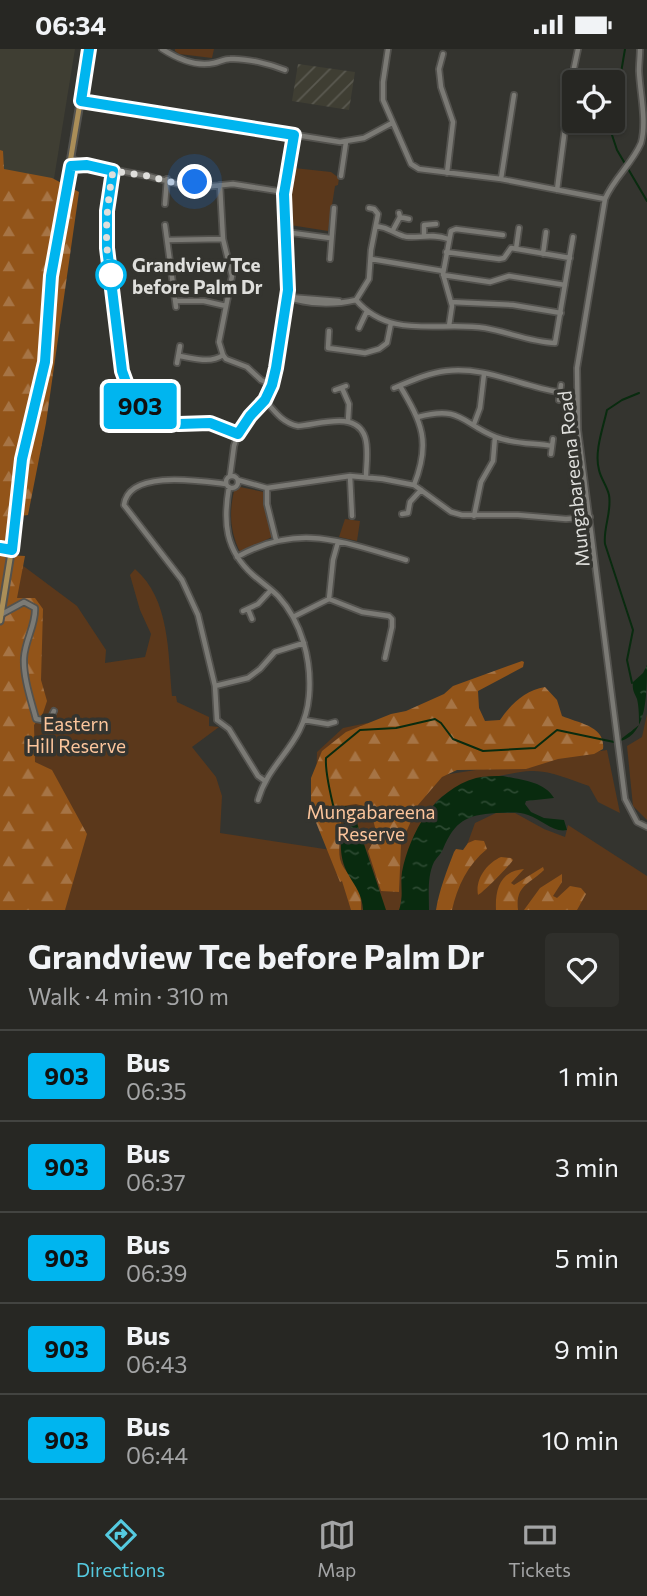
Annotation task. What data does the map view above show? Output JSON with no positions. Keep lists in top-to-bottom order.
{
  "streets": {
    "street": ["Mungabareena Road"]
  },
  "parks": ["Eastern Hill Reserve", "Mungabareena Reserve"],
  "places": ["Grandview Tce before Palm Dr"],
  "lines": ["bus line 903"],
  "page": {
    "status": "06:34",
    "on_map": "903",
    "heading": ["Grandview Tce before Palm Dr", "Walk · 4 min · 310 m"],
    "list": [
      {
        "mark": "903",
        "name": "Bus",
        "note": "06:35",
        "value": "1 min"
      },
      {
        "mark": "903",
        "name": "Bus",
        "note": "06:37",
        "value": "3 min"
      },
      {
        "mark": "903",
        "name": "Bus",
        "note": "06:39",
        "value": "5 min"
      },
      {
        "mark": "903",
        "name": "Bus",
        "note": "06:43",
        "value": "9 min"
      },
      {
        "mark": "903",
        "name": "Bus",
        "note": "06:44",
        "value": "10 min"
      }
    ],
    "tabs": ["Directions", "Map", "Tickets"]
  }
}
